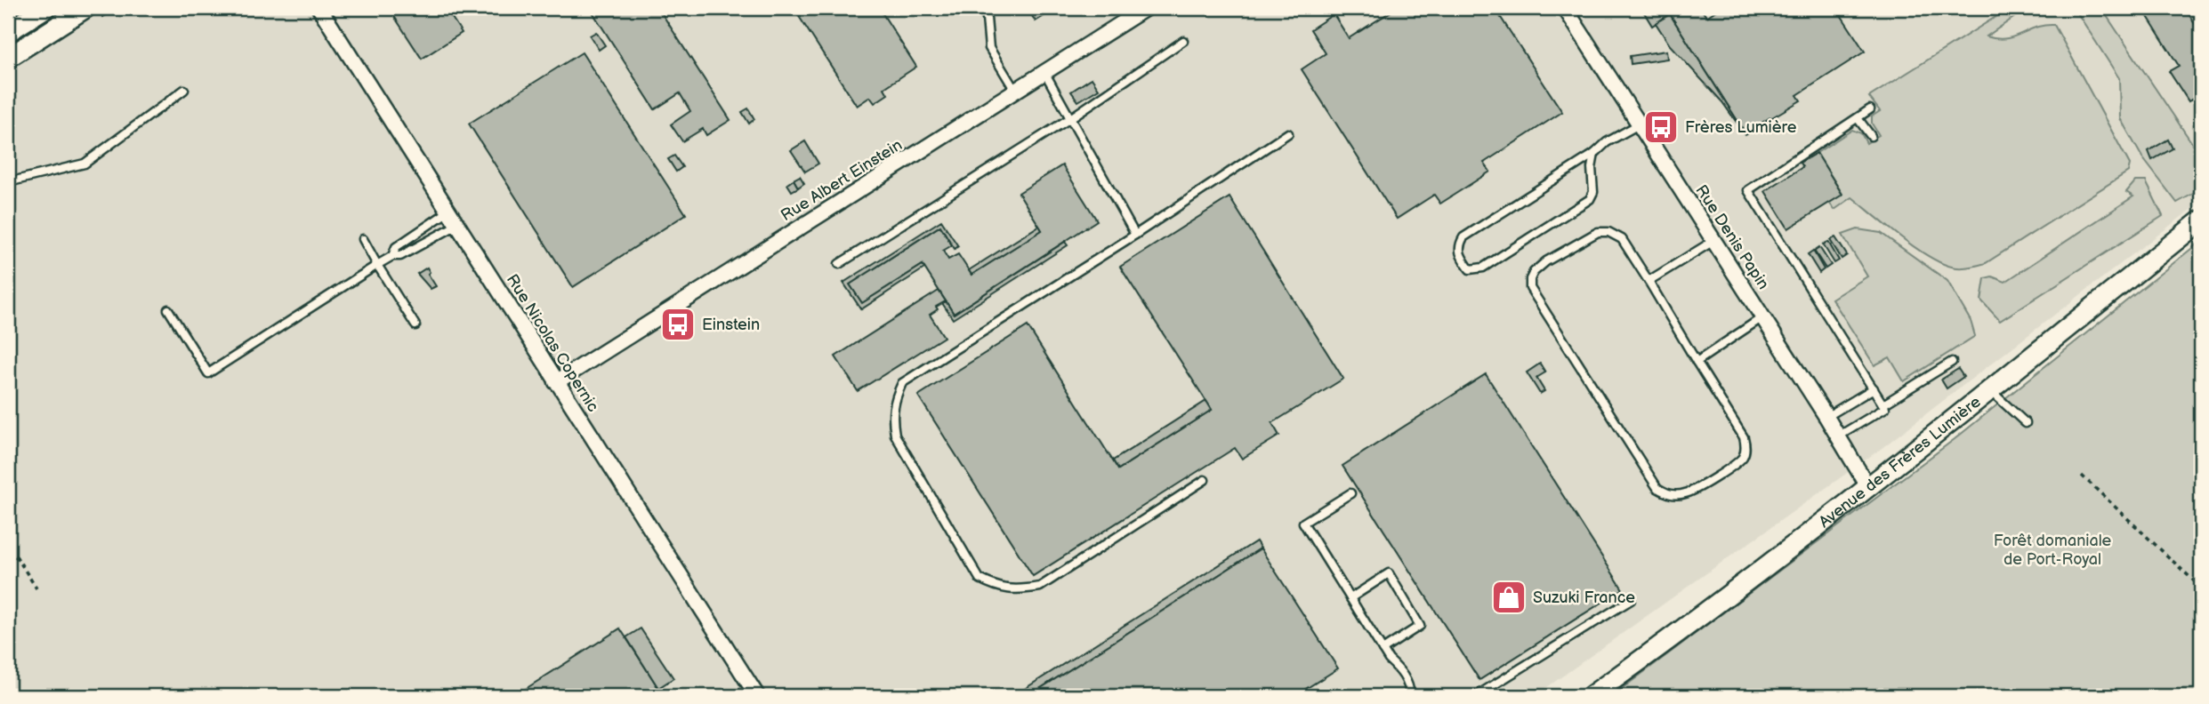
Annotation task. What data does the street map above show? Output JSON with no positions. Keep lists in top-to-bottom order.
{
  "streets": {
    "street": [
      "Rue Albert Einstein",
      "Rue Denis Papin",
      "Rue Nicolas Copernic",
      "Avenue des Frères Lumière"
    ]
  },
  "crossings": [
    ["Rue Albert Einstein", "Rue Nicolas Copernic"],
    ["Rue Denis Papin", "Avenue des Frères Lumière"]
  ],
  "parks": ["Forêt domaniale de Port-Royal"],
  "places": {
    "bus stop": ["Frères Lumière", "Einstein"],
    "shop": ["Suzuki France"]
  }
}
